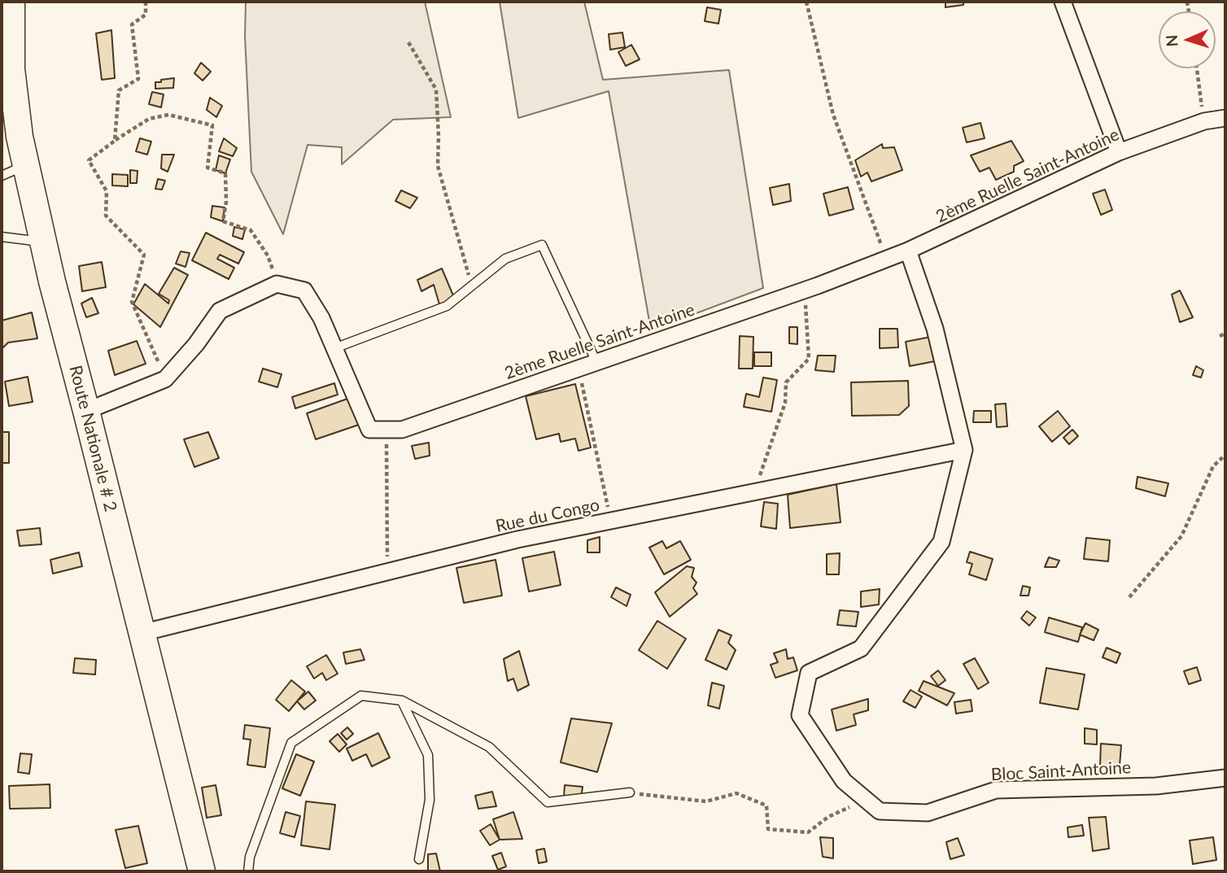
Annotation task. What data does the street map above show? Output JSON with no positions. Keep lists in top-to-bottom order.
{
  "streets": {
    "main road": ["Route Nationale # 2"],
    "street": ["2ème Ruelle Saint-Antoine", "Rue du Congo", "Bloc Saint-Antoine"]
  },
  "crossings": [
    ["2ème Ruelle Saint-Antoine", "Bloc Saint-Antoine"],
    ["Route Nationale # 2", "Rue du Congo"],
    ["Rue du Congo", "Bloc Saint-Antoine"]
  ],
  "north": "left"
}
